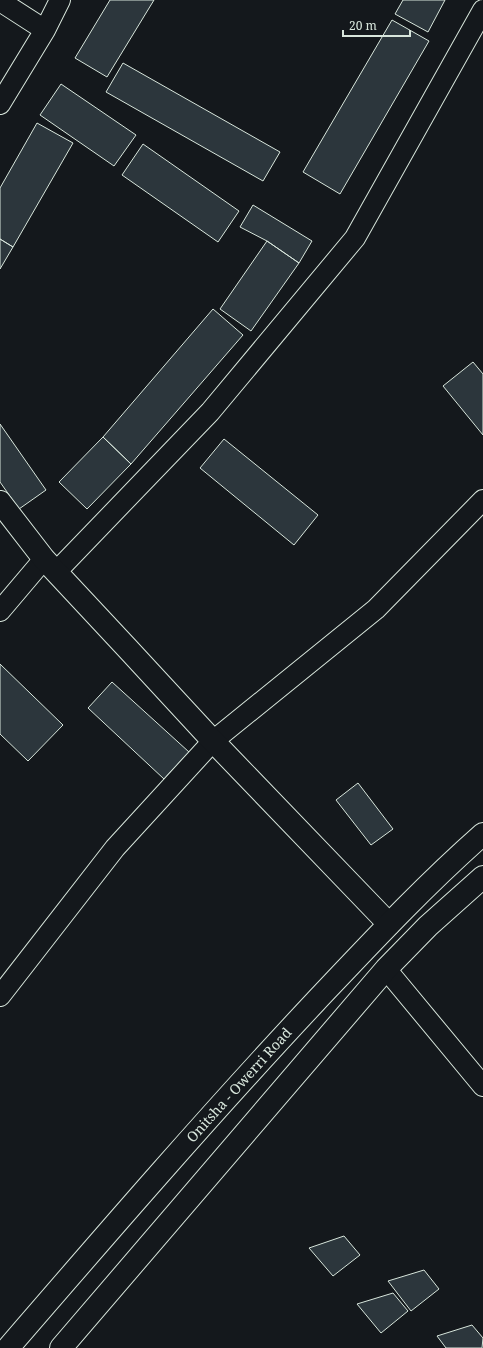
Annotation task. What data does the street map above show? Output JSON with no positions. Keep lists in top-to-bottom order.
{
  "streets": {
    "main road": ["Onitsha - Owerri Road"]
  },
  "scale_bar": "20 m"
}
